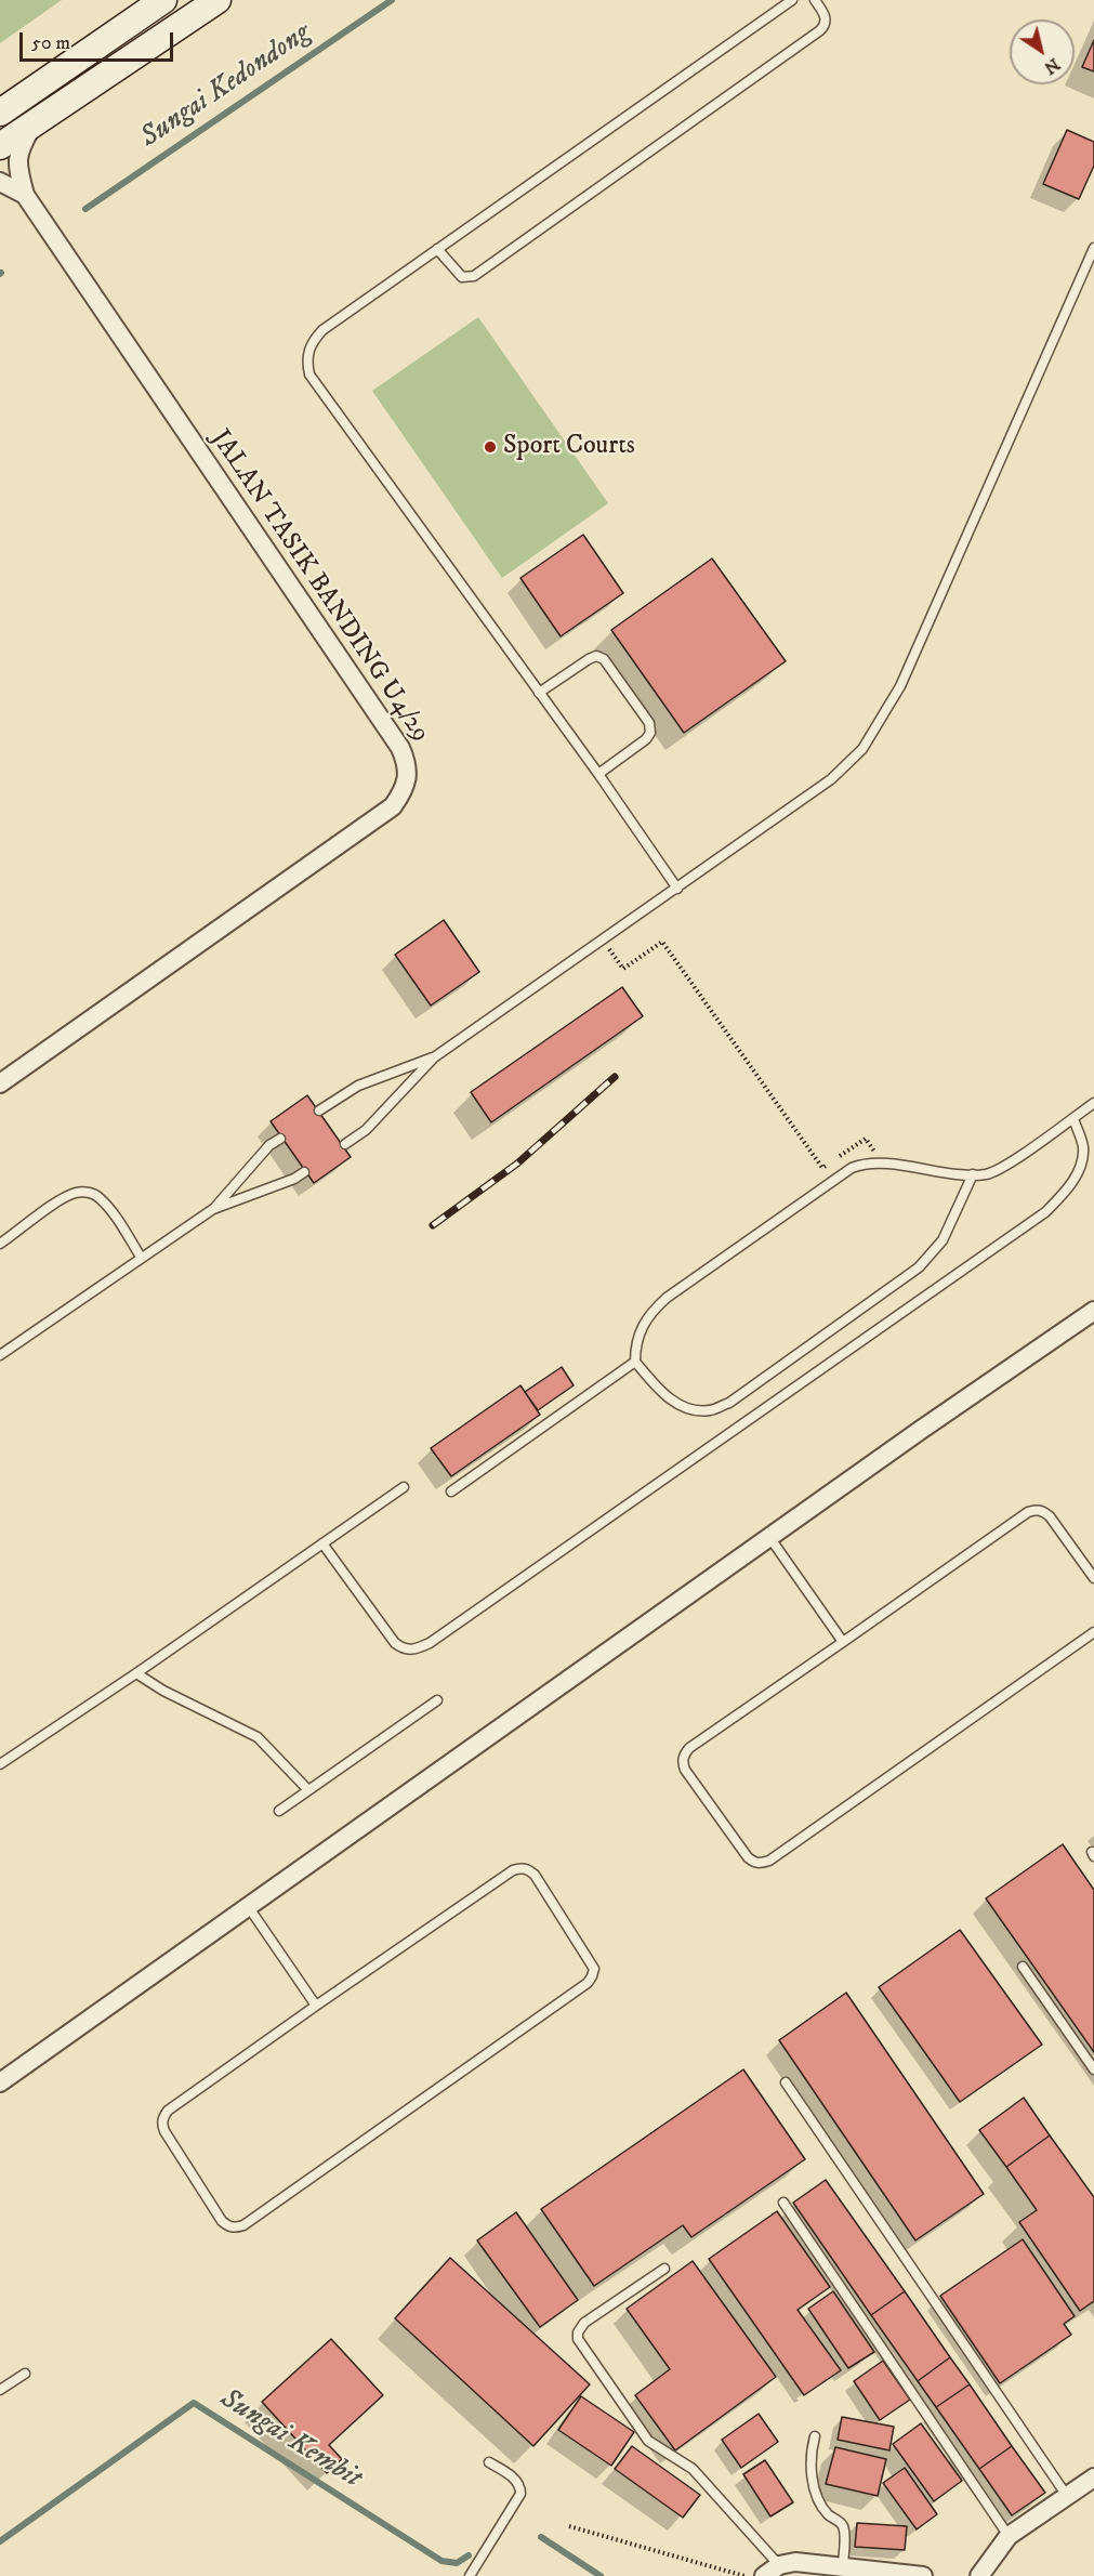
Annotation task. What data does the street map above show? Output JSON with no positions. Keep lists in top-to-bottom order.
{
  "streets": {
    "street": ["JALAN TASIK BANDING U4/29"]
  },
  "water": ["Sungai Kedondong", "Sungai Kembit"],
  "places": ["Sport Courts"],
  "scale_bar": "50 m",
  "north": "bottom right"
}
